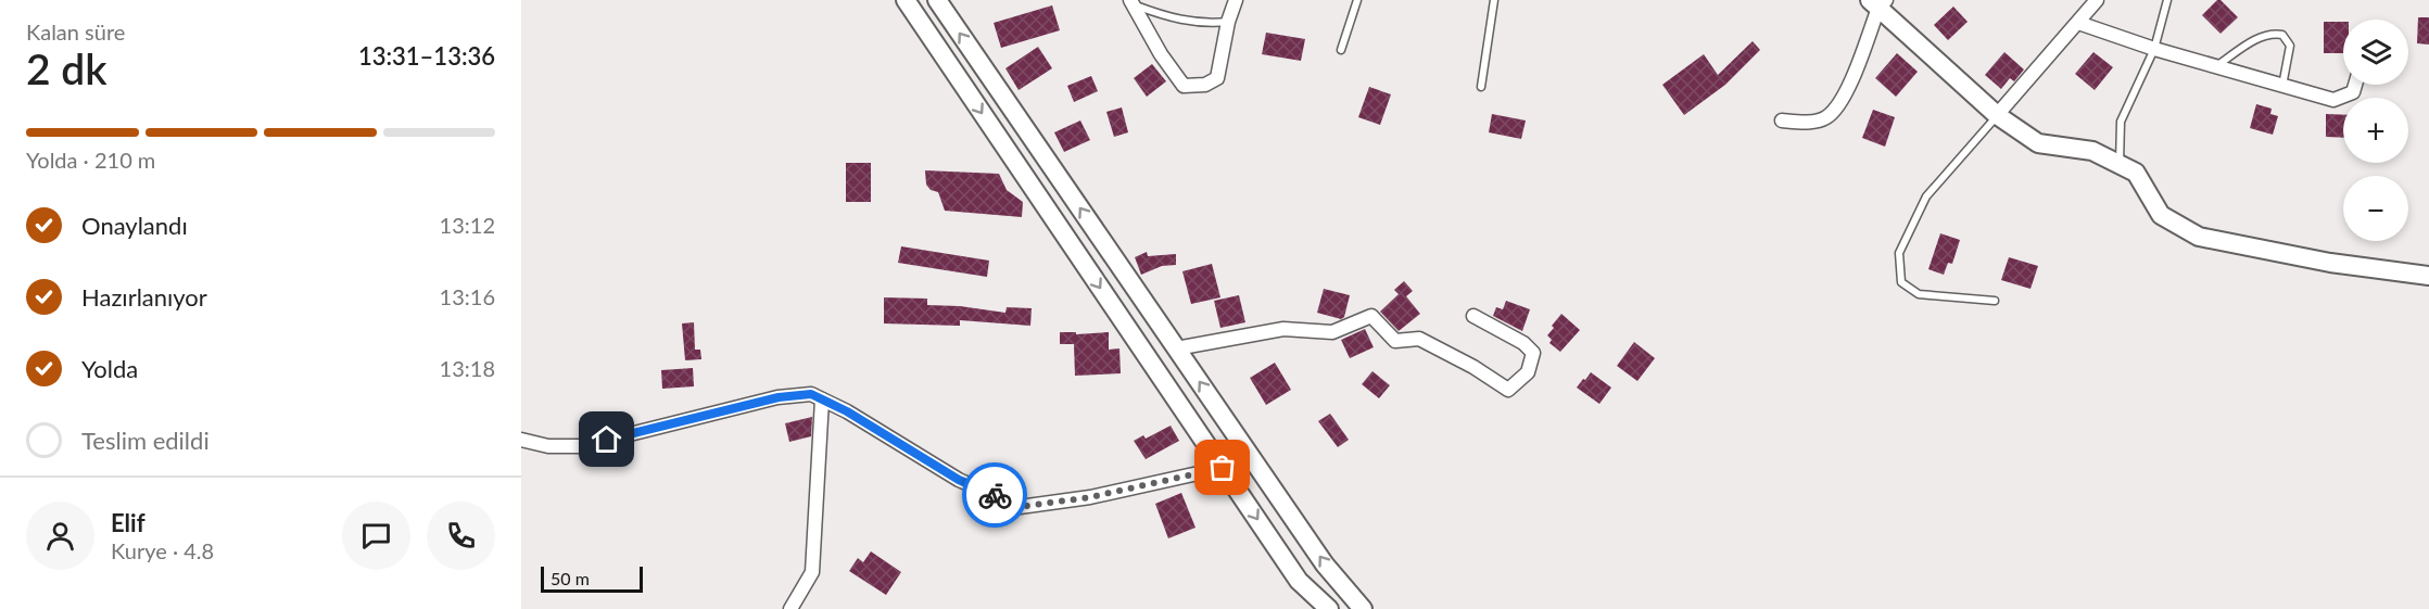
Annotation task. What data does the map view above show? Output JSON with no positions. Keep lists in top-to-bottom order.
{
  "scale_bar": "50 m",
  "page": {
    "heading": ["2 dk", "Kalan süre", "13:31–13:36"],
    "panel": ["Elif", "Kurye · 4.8"],
    "map_buttons": ["+", "−"],
    "bar": "Yolda · 210 m",
    "list": [
      ["Onaylandı", "13:12"],
      ["Hazırlanıyor", "13:16"],
      ["Yolda", "13:18"],
      "Teslim edildi"
    ],
    "scale": "50 m"
  }
}
